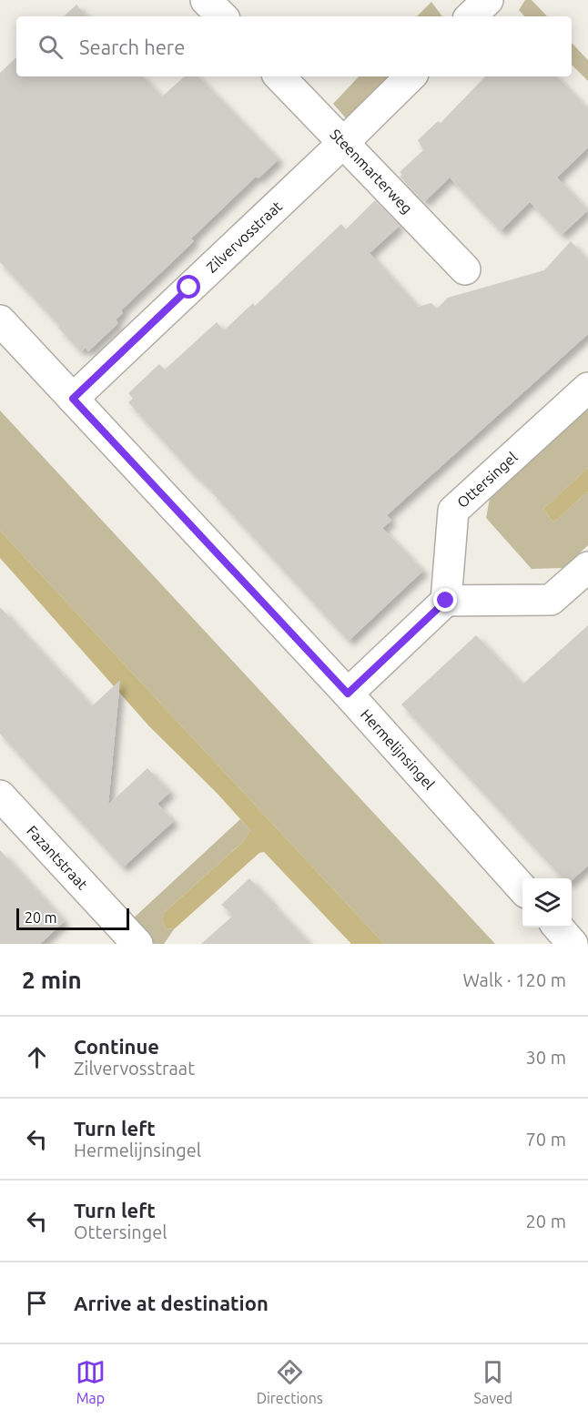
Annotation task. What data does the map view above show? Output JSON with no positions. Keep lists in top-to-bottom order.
{
  "streets": {
    "street": [
      "Steenmarterweg",
      "Zilvervosstraat",
      "Ottersingel",
      "Hermelijnsingel",
      "Fazantstraat"
    ]
  },
  "crossings": [
    ["Steenmarterweg", "Zilvervosstraat"],
    ["Zilvervosstraat", "Hermelijnsingel"]
  ],
  "scale_bar": "20 m",
  "page": {
    "search": "Search here",
    "scale": "20 m",
    "heading": ["2 min", "Walk · 120 m"],
    "list": [
      ["Continue", "Zilvervosstraat", "30 m"],
      ["Turn left", "Hermelijnsingel", "70 m"],
      ["Turn left", "Ottersingel", "20 m"],
      "Arrive at destination"
    ],
    "nav": ["Map", "Directions", "Saved"]
  }
}
